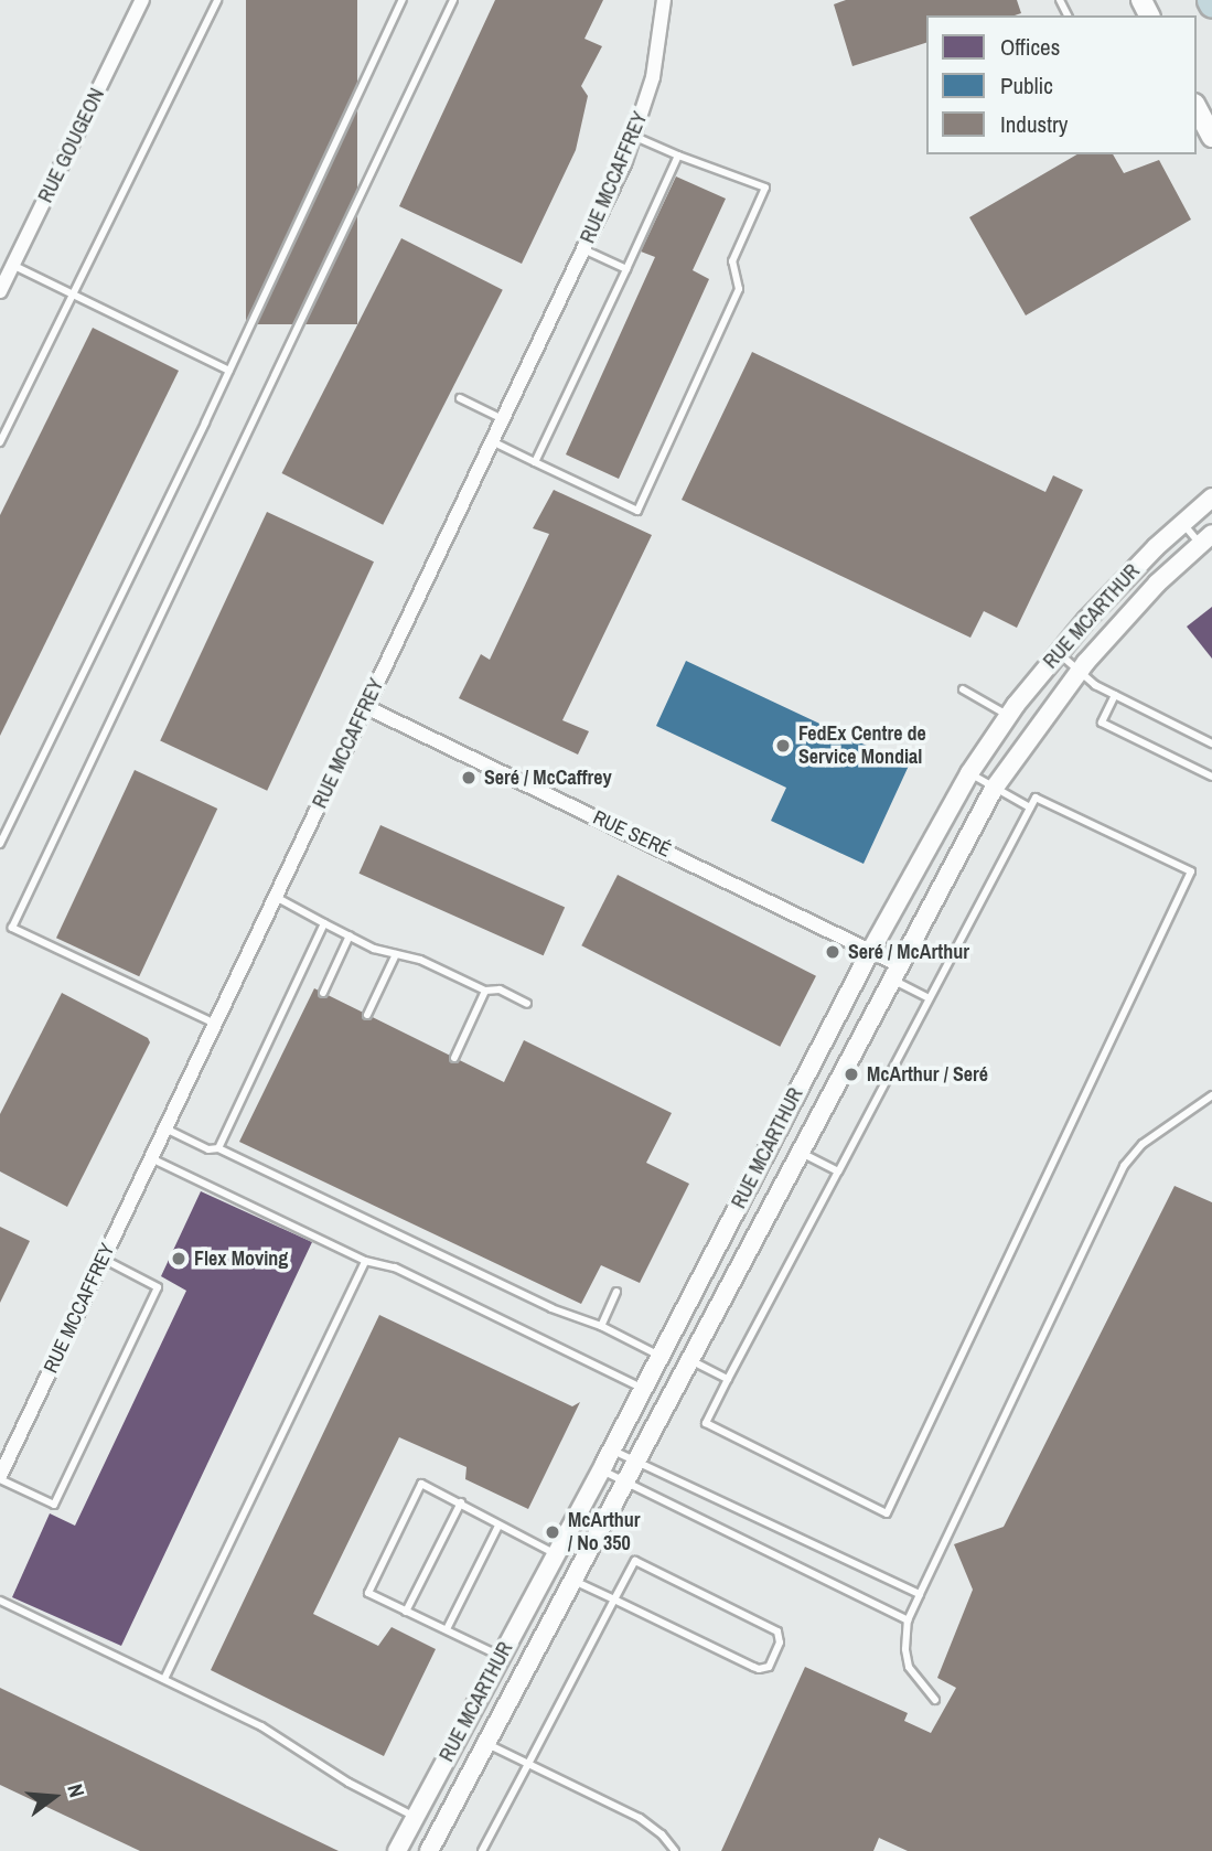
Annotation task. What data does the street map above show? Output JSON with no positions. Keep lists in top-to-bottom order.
{
  "streets": {
    "street": [
      "RUE GOUGEON",
      "RUE MCCAFFREY",
      "RUE MCARTHUR",
      "RUE SERÉ"
    ]
  },
  "crossings": [
    ["RUE MCCAFFREY", "RUE SERÉ"],
    ["RUE MCARTHUR", "RUE SERÉ"]
  ],
  "places": [
    "FedEx Centre de Service Mondial",
    "Seré / McCaffrey",
    "Seré / McArthur",
    "McArthur / Seré",
    "Flex Moving",
    "McArthur / No 350"
  ],
  "legend": ["Offices", "Public", "Industry"],
  "north": "right"
}
